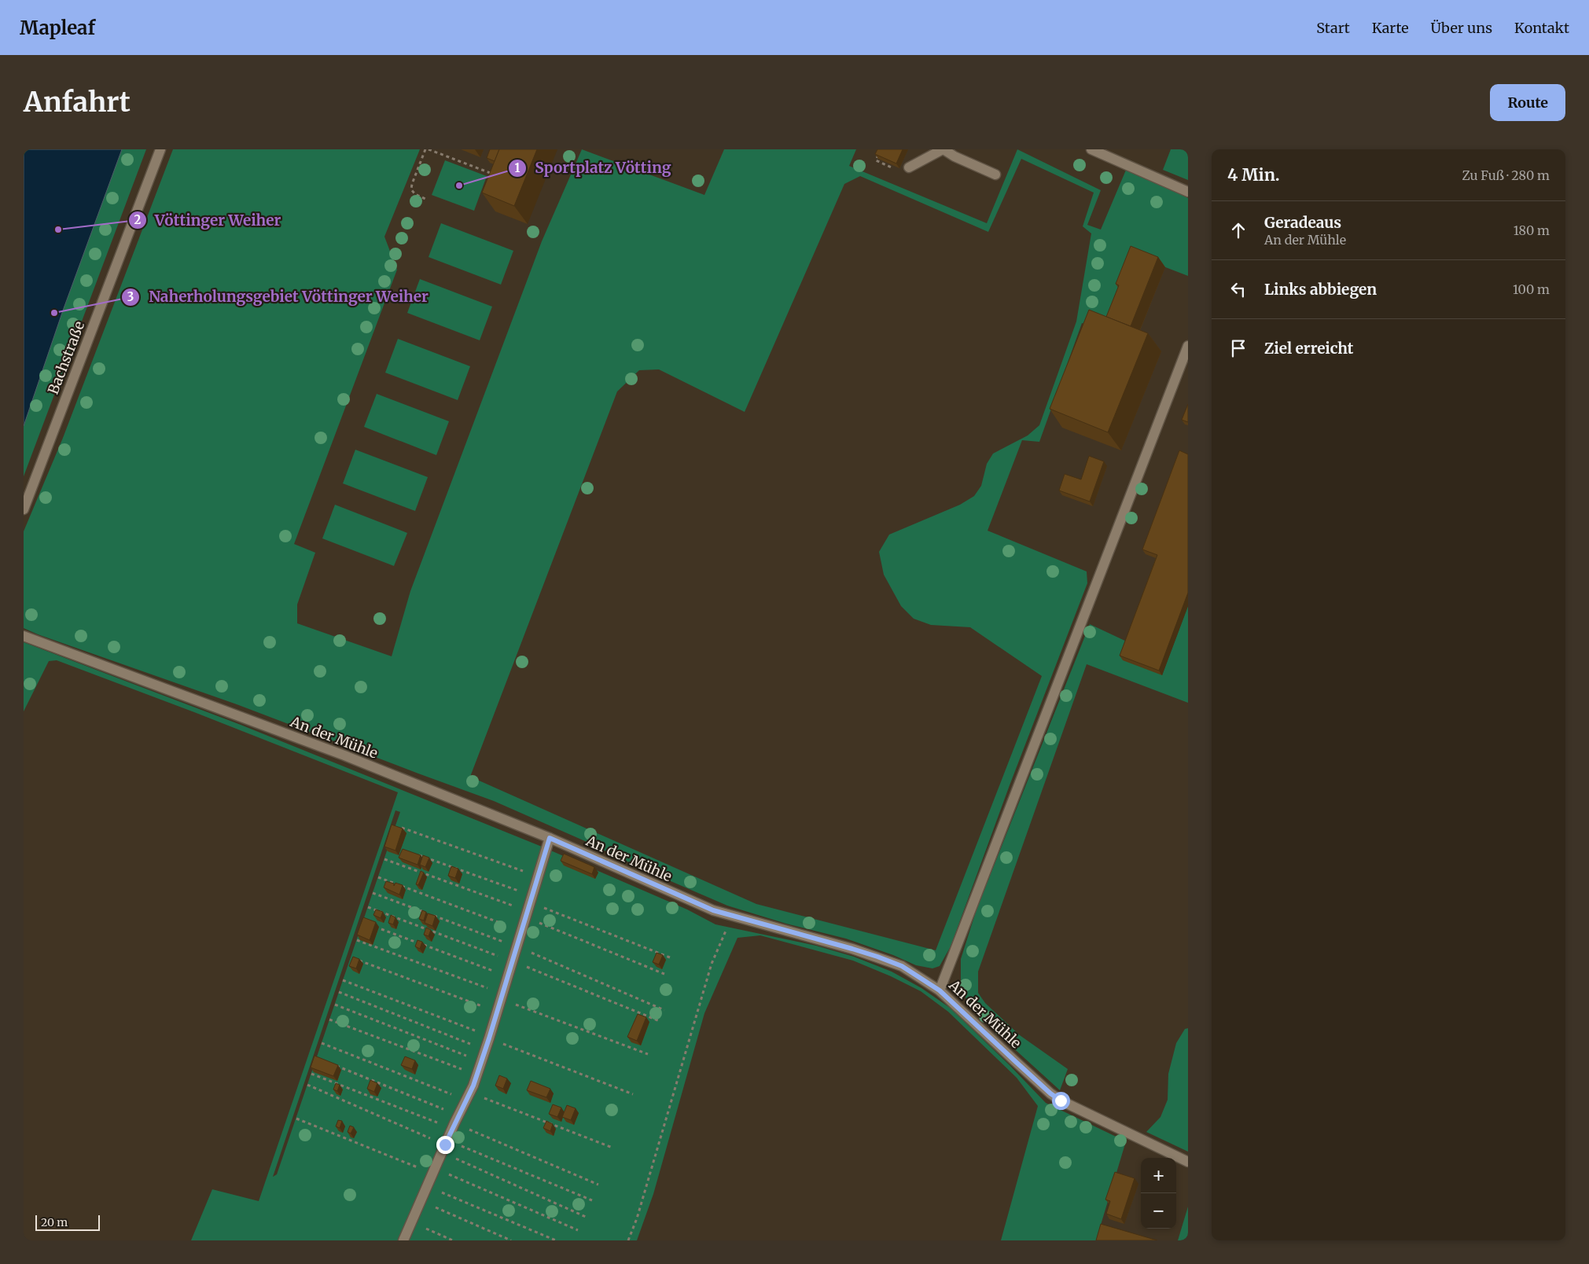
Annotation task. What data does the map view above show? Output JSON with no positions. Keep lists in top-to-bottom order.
{
  "streets": {
    "street": ["Bachstraße", "An der Mühle"]
  },
  "places": ["Sportplatz Vötting", "Vöttinger Weiher", "Naherholungsgebiet Vöttinger Weiher"],
  "scale_bar": "20 m",
  "page": {
    "header": "Mapleaf",
    "nav": [
      "Start",
      "Karte",
      "Über uns",
      "Kontakt"
    ],
    "buttons": "Route",
    "title": "Anfahrt",
    "heading": ["4 Min.", "Zu Fuß · 280 m"],
    "list": [
      ["Geradeaus", "An der Mühle", "180 m"],
      ["Links abbiegen", "100 m"],
      "Ziel erreicht"
    ],
    "map_buttons": ["+", "−"],
    "scale": "20 m"
  }
}
